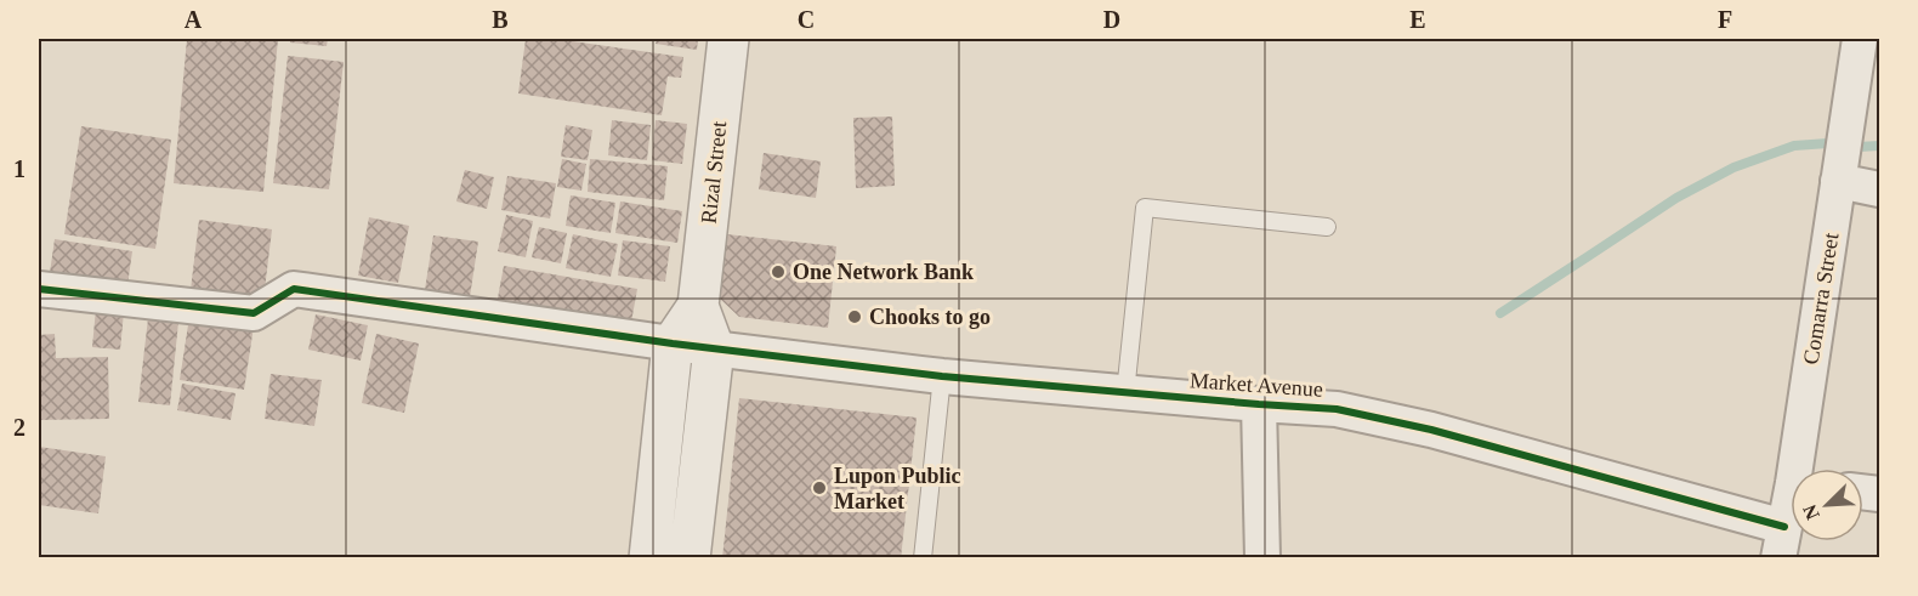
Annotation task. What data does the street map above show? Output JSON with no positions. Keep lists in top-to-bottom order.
{
  "streets": {
    "street": ["Rizal Street", "Comarra Street", "Market Avenue"]
  },
  "crossings": [
    ["Rizal Street", "Market Avenue"],
    ["Comarra Street", "Market Avenue"]
  ],
  "places": ["One Network Bank", "Chooks to go", "Lupon Public Market"],
  "north": "bottom left",
  "grid": {
    "columns": [
      "A",
      "B",
      "C",
      "D",
      "E",
      "F"
    ],
    "rows": ["1", "2"]
  }
}
